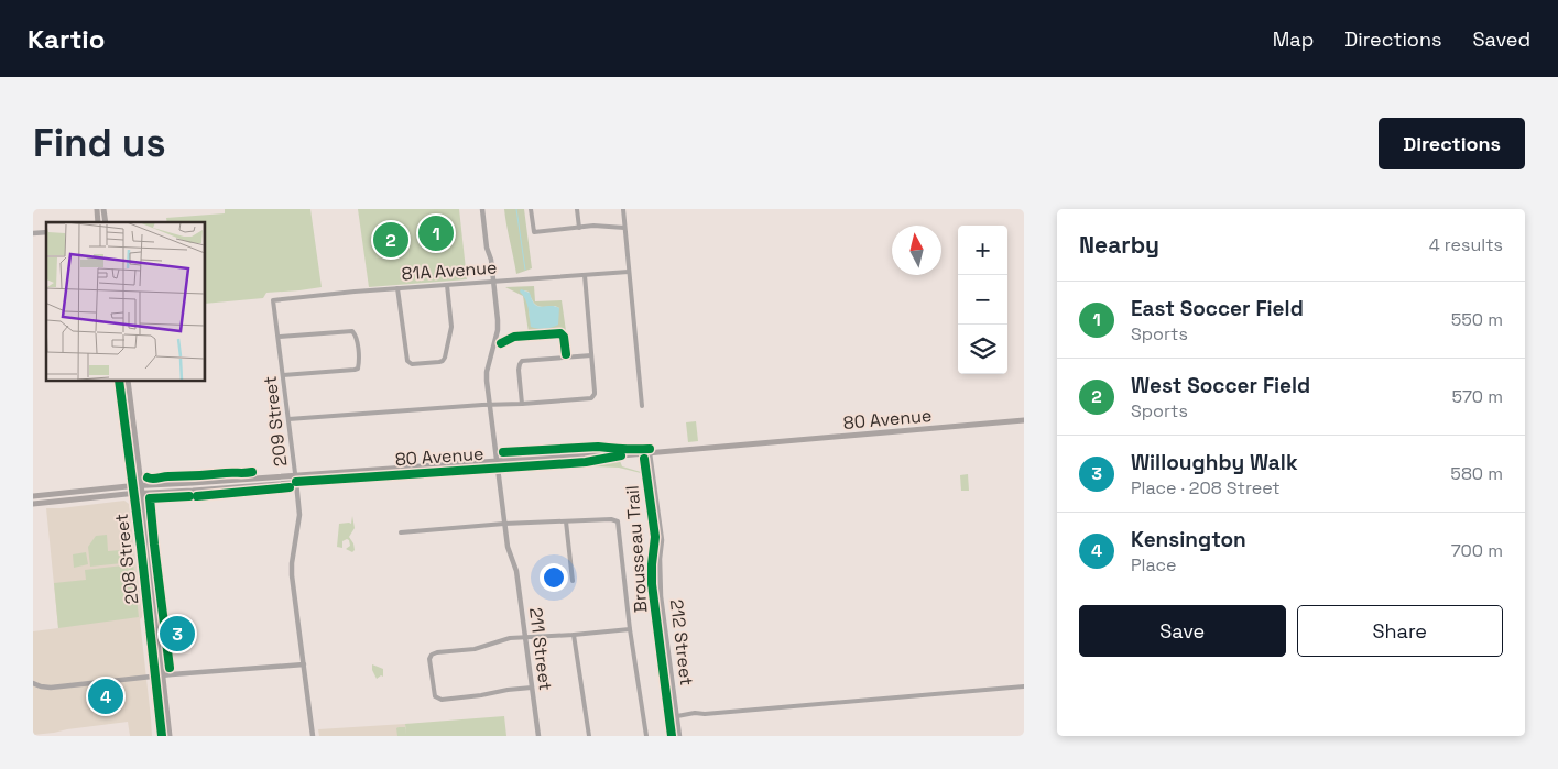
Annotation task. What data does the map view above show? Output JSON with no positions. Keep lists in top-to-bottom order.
{
  "streets": {
    "main road": ["80 Avenue", "208 Street"],
    "street": [
      "81A Avenue",
      "209 Street",
      "212 Street",
      "211 Street"
    ],
    "cycle path": ["Brousseau Trail"]
  },
  "crossings": [
    ["81A Avenue", "209 Street"],
    ["81A Avenue", "211 Street"],
    ["80 Avenue", "209 Street"],
    ["80 Avenue", "208 Street"],
    ["80 Avenue", "212 Street"],
    ["80 Avenue", "211 Street"]
  ],
  "north": "top",
  "page": {
    "header": "Kartio",
    "nav": ["Map", "Directions", "Saved"],
    "buttons": [
      "Directions",
      ["Save", "Share"]
    ],
    "title": "Find us",
    "heading": ["Nearby", "4 results"],
    "pins": [
      "1",
      "2",
      "3",
      "4"
    ],
    "map_buttons": ["+", "−"],
    "list": [
      {
        "mark": "1",
        "name": "East Soccer Field",
        "note": "Sports",
        "value": "550 m"
      },
      {
        "mark": "2",
        "name": "West Soccer Field",
        "note": "Sports",
        "value": "570 m"
      },
      {
        "mark": "3",
        "name": "Willoughby Walk",
        "note": "Place · 208 Street",
        "value": "580 m"
      },
      {
        "mark": "4",
        "name": "Kensington",
        "note": "Place",
        "value": "700 m"
      }
    ]
  }
}
